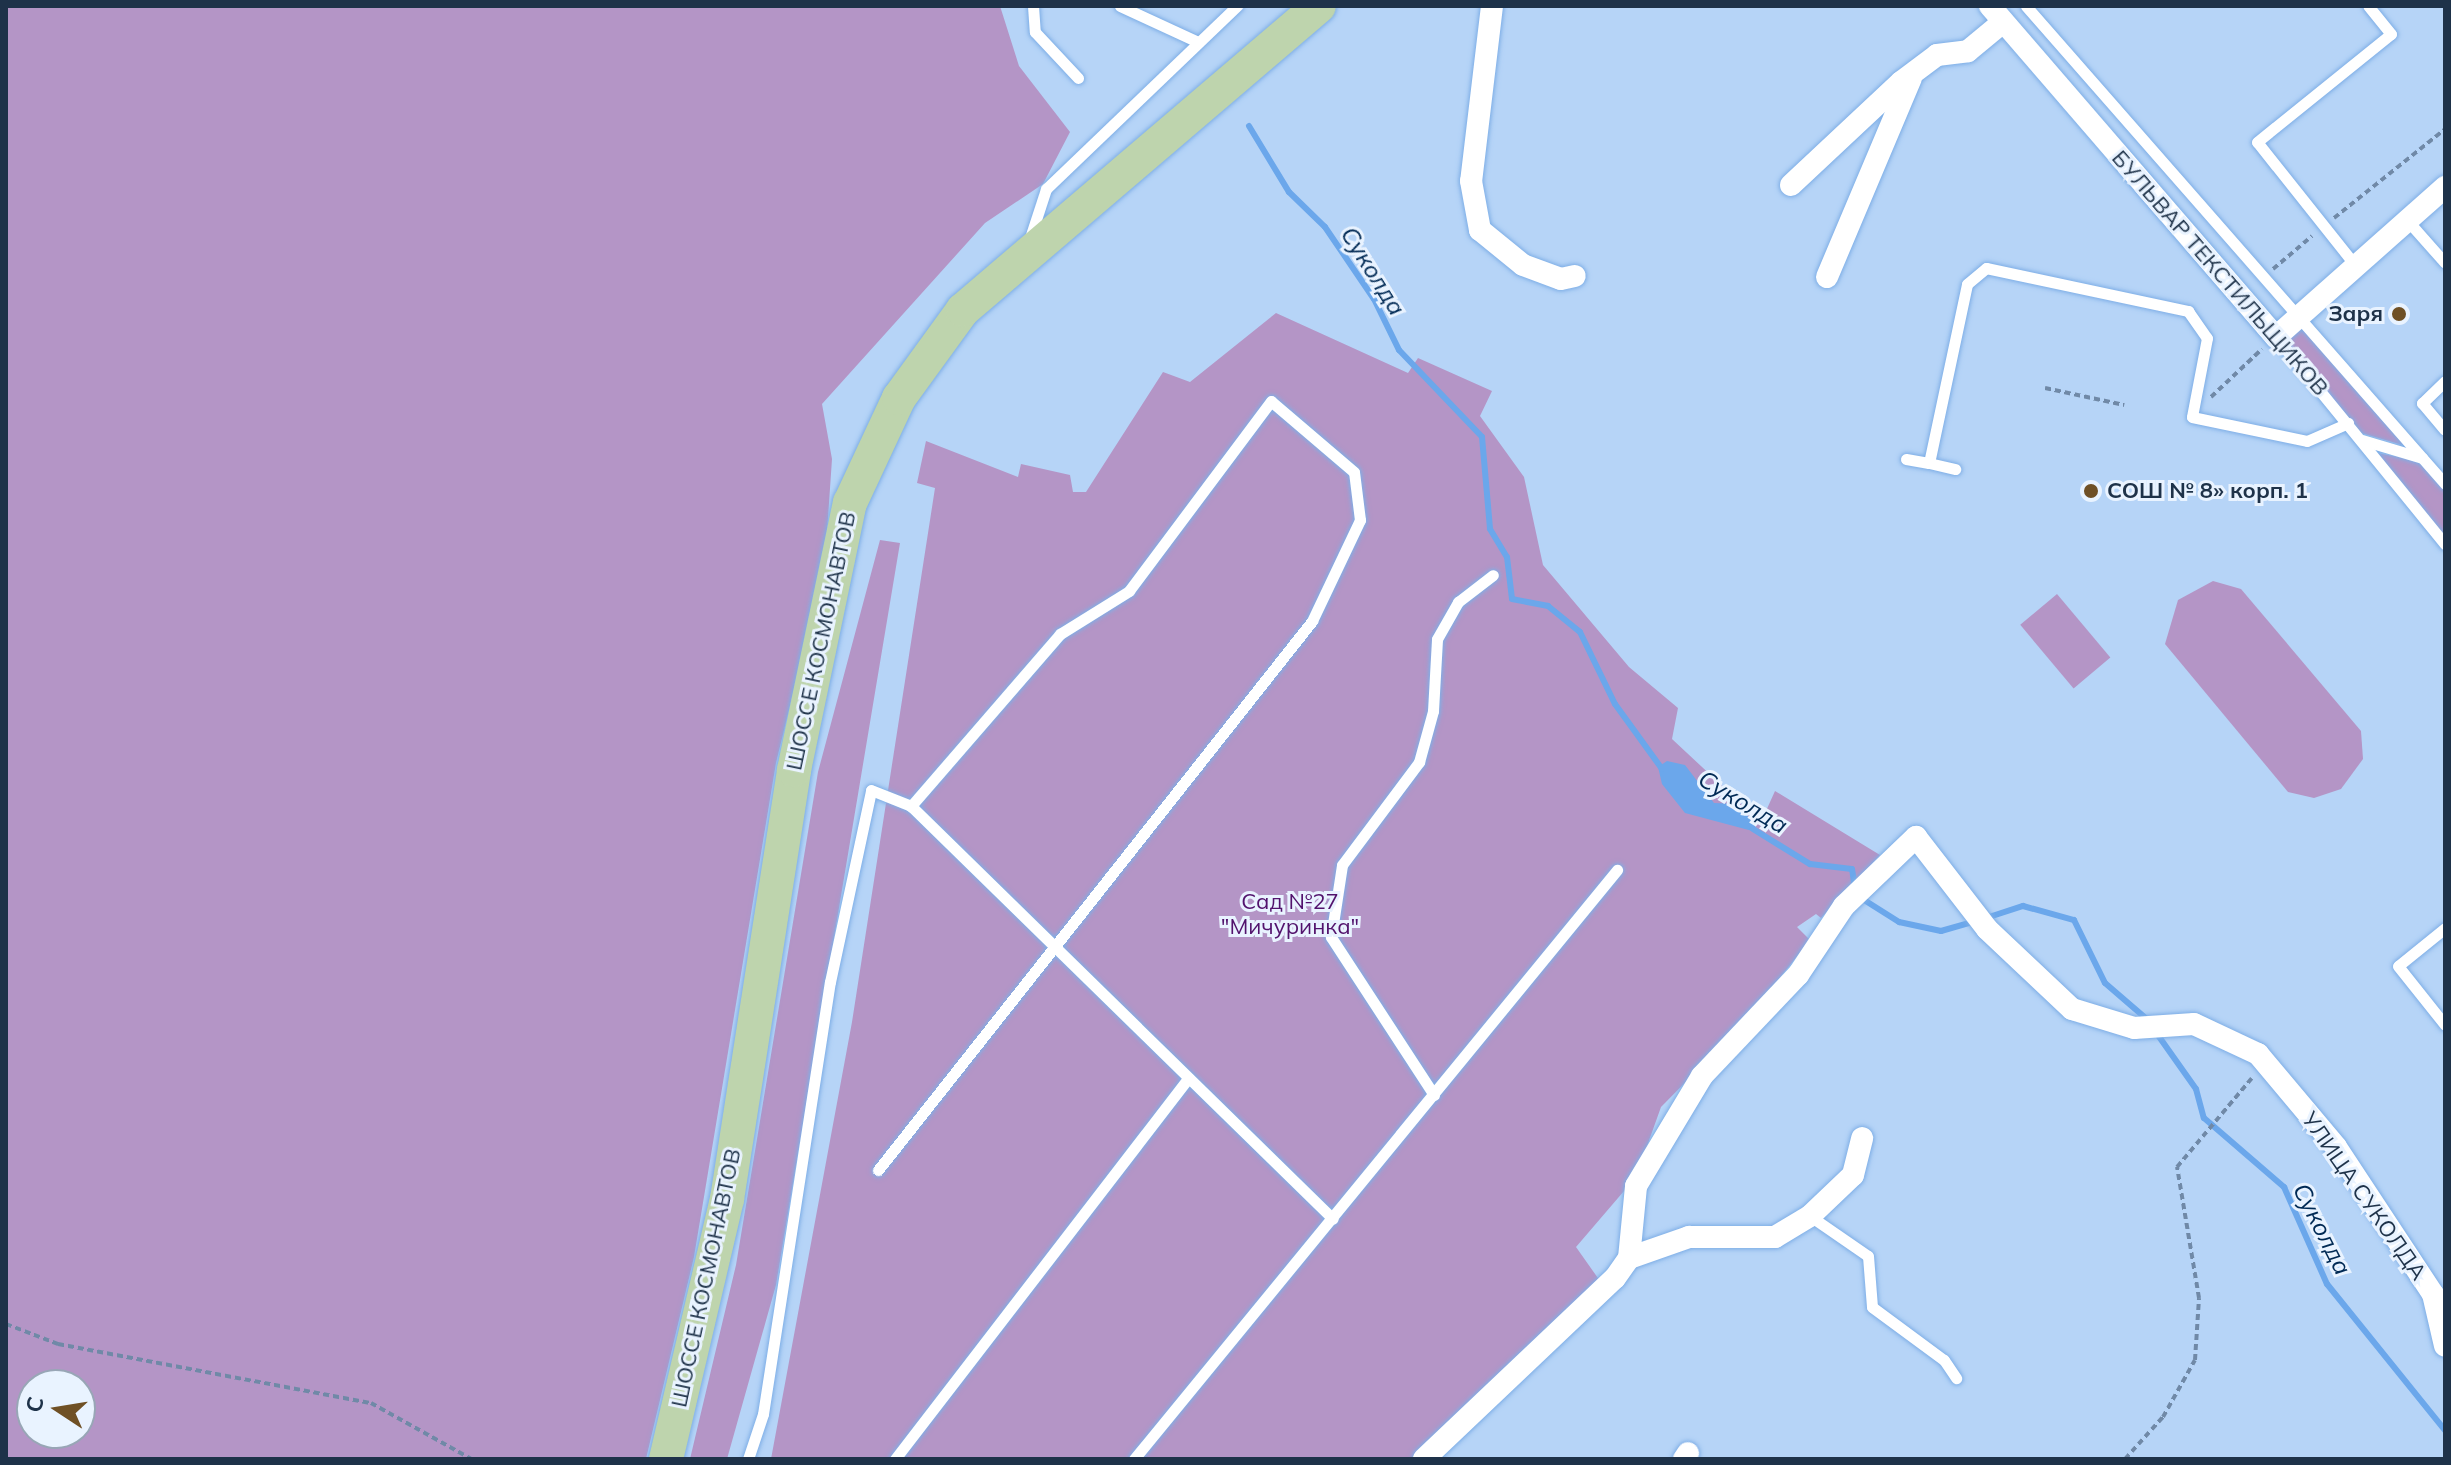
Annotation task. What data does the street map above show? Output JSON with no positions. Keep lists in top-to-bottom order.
{
  "streets": {
    "main road": ["ШОССЕ КОСМОНАВТОВ"],
    "street": ["БУЛЬВАР ТЕКСТИЛЬЩИКОВ", "УЛИЦА СУКОЛДА"]
  },
  "water": ["Суколда"],
  "parks": ["Сад №27 \"Мичуринка\""],
  "places": ["Заря", "СОШ № 8» корп. 1"],
  "north": "left"
}
